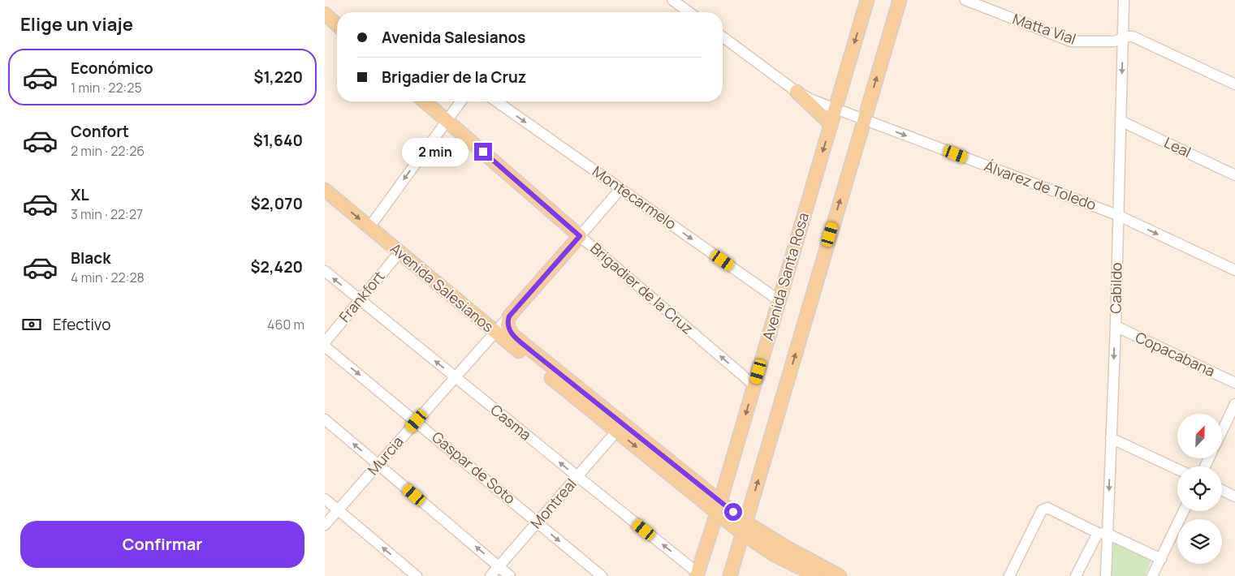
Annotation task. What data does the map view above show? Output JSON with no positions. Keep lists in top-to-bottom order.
{
  "streets": {
    "main road": ["Avenida Santa Rosa", "Avenida Salesianos", "Brigadier de la Cruz"],
    "street": [
      "Matta Vial",
      "Leal",
      "Álvarez de Toledo",
      "Montecarmelo",
      "Cabildo",
      "Frankfort",
      "Copacabana",
      "Casma",
      "Murcia",
      "Gaspar de Soto",
      "Montreal"
    ]
  },
  "crossings": [
    ["Matta Vial", "Cabildo"],
    ["Leal", "Cabildo"],
    ["Álvarez de Toledo", "Avenida Santa Rosa"],
    ["Álvarez de Toledo", "Cabildo"],
    ["Montecarmelo", "Avenida Santa Rosa"],
    ["Avenida Santa Rosa", "Avenida Salesianos"],
    ["Avenida Santa Rosa", "Brigadier de la Cruz"],
    ["Avenida Santa Rosa", "Casma"],
    ["Avenida Salesianos", "Frankfort"],
    ["Avenida Salesianos", "Murcia"],
    ["Avenida Salesianos", "Montreal"],
    ["Cabildo", "Copacabana"],
    ["Frankfort", "Casma"],
    ["Casma", "Murcia"],
    ["Casma", "Montreal"],
    ["Murcia", "Gaspar de Soto"],
    ["Gaspar de Soto", "Montreal"]
  ],
  "one_way": [
    "Álvarez de Toledo",
    "Montecarmelo",
    "Cabildo",
    "Brigadier de la Cruz",
    "Casma"
  ],
  "north": "top right",
  "page": {
    "heading": "Elige un viaje",
    "banner": ["Avenida Salesianos", "Brigadier de la Cruz"],
    "list": [
      {
        "name": "Económico",
        "note": "1 min · 22:25",
        "value": "$1,220"
      },
      {
        "name": "Confort",
        "note": "2 min · 22:26",
        "value": "$1,640"
      },
      {
        "name": "XL",
        "note": "3 min · 22:27",
        "value": "$2,070"
      },
      {
        "name": "Black",
        "note": "4 min · 22:28",
        "value": "$2,420"
      }
    ],
    "bubble": "2 min",
    "pay": ["Efectivo", "460 m"],
    "buttons": "Confirmar"
  }
}
